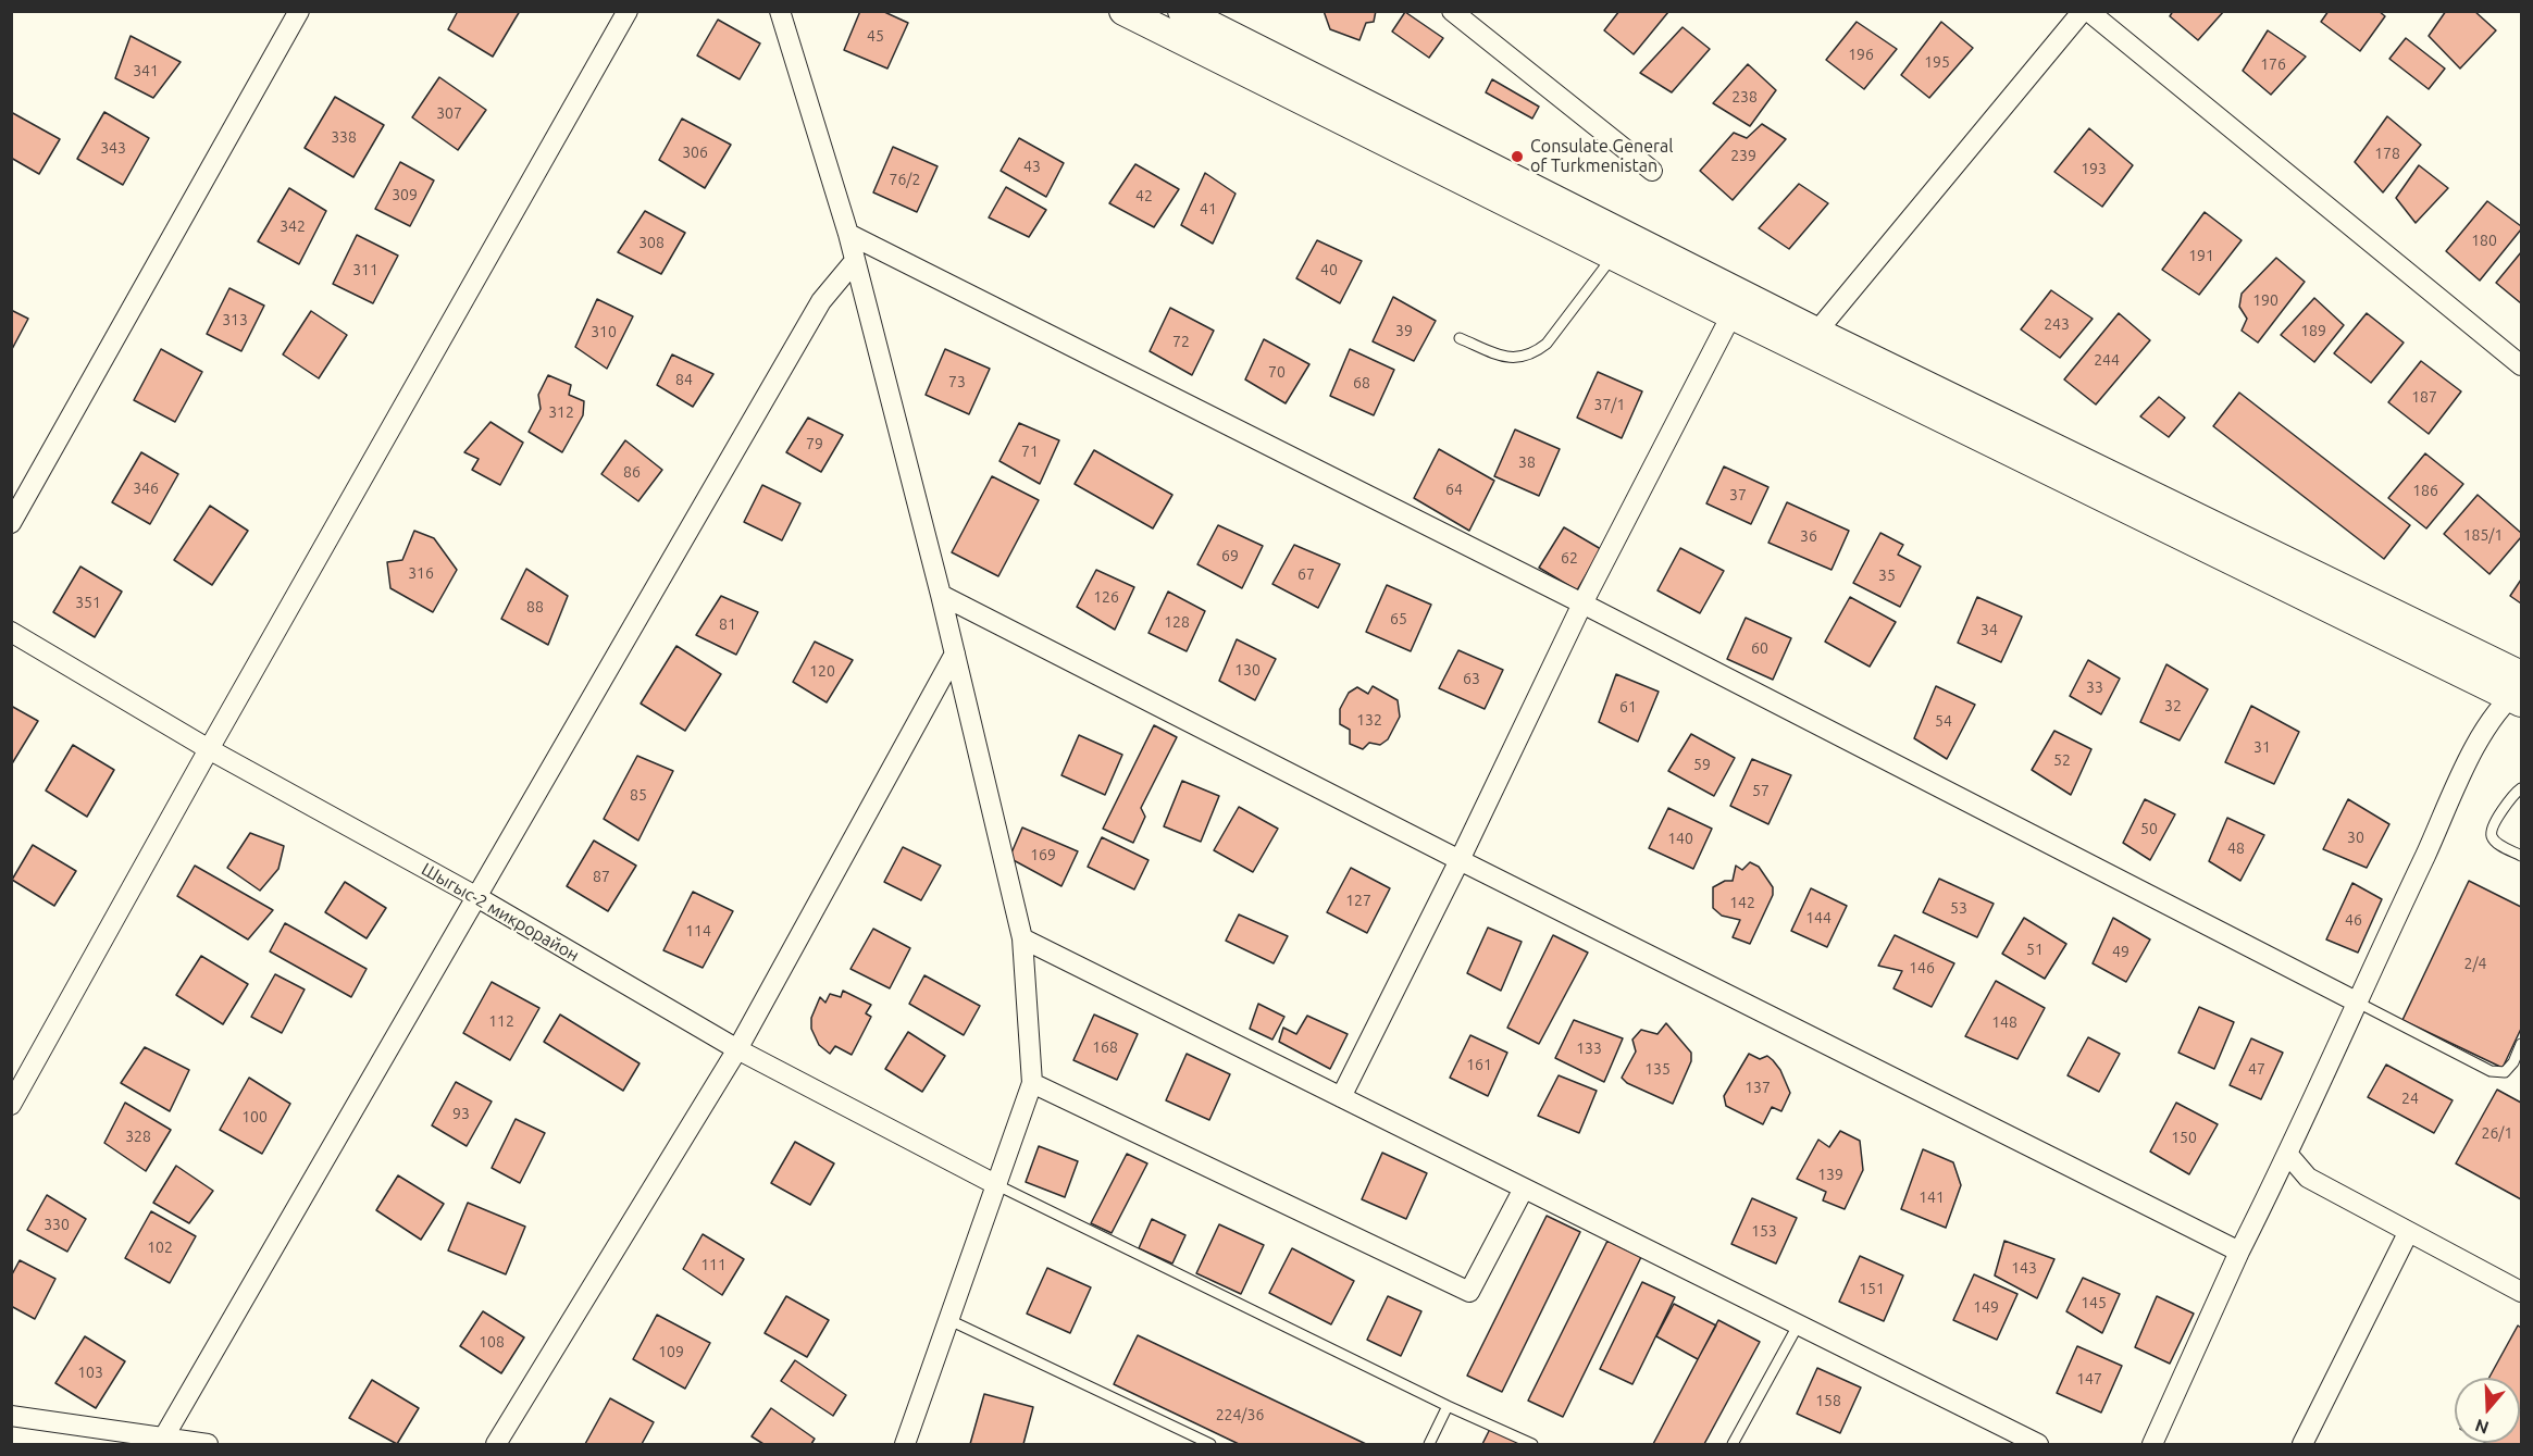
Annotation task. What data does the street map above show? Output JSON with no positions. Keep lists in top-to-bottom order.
{
  "streets": {
    "street": ["Шыгыс-2 микрорайон"]
  },
  "places": ["Consulate General of Turkmenistan"],
  "house_numbers": [
    "45",
    "196",
    "195",
    "176",
    "341",
    "238",
    "307",
    "338",
    "343",
    "306",
    "178",
    "239",
    "43",
    "193",
    "76/2",
    "309",
    "42",
    "41",
    "342",
    "180",
    "308",
    "191",
    "311",
    "40",
    "190",
    "313",
    "243",
    "39",
    "189",
    "310",
    "72",
    "244",
    "70",
    "84",
    "73",
    "68",
    "187",
    "37/1",
    "312",
    "79",
    "71",
    "38",
    "86",
    "346",
    "64",
    "186",
    "37",
    "185/1",
    "36",
    "69",
    "62",
    "316",
    "67",
    "35",
    "126",
    "351",
    "88",
    "65",
    "128",
    "81",
    "34",
    "60",
    "130",
    "120",
    "63",
    "33",
    "32",
    "61",
    "132",
    "54",
    "31",
    "52",
    "59",
    "57",
    "85",
    "50",
    "30",
    "140",
    "48",
    "169",
    "87",
    "127",
    "142",
    "53",
    "144",
    "46",
    "114",
    "51",
    "49",
    "2/4",
    "146",
    "112",
    "148",
    "168",
    "133",
    "161",
    "135",
    "47",
    "137",
    "24",
    "93",
    "100",
    "26/1",
    "328",
    "150",
    "139",
    "141",
    "330",
    "153",
    "102",
    "111",
    "143",
    "151",
    "145",
    "149",
    "108",
    "109",
    "103",
    "147",
    "158",
    "224/36"
  ],
  "north": "bottom"
}
